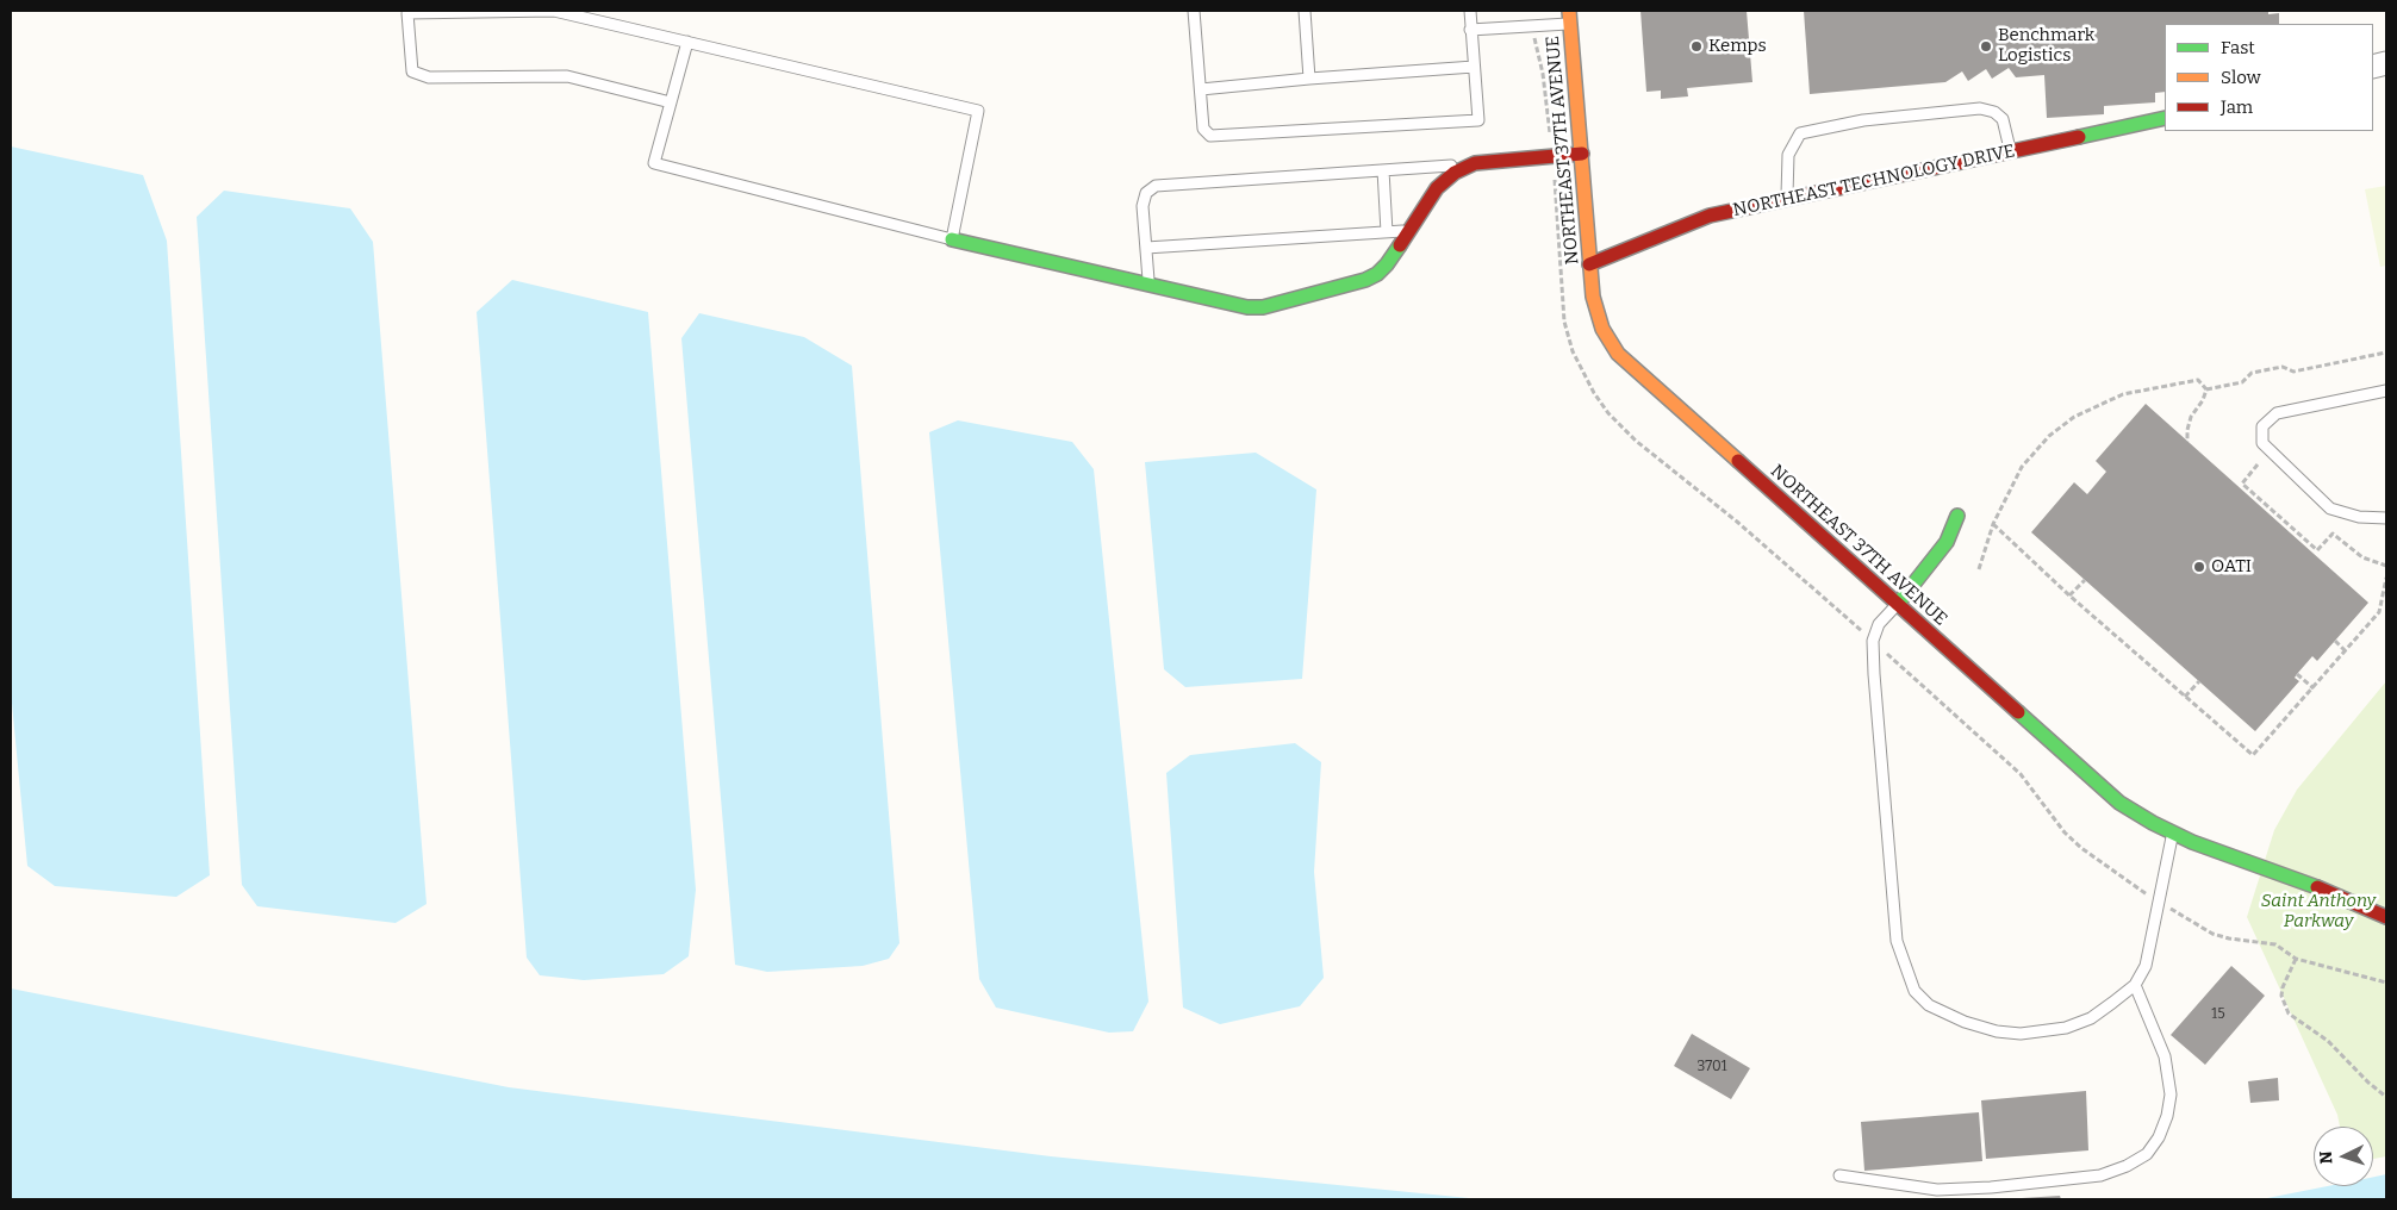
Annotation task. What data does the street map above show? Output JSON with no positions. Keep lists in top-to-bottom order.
{
  "streets": {
    "street": ["NORTHEAST 37TH AVENUE", "NORTHEAST TECHNOLOGY DRIVE"]
  },
  "crossings": [
    ["NORTHEAST 37TH AVENUE", "NORTHEAST TECHNOLOGY DRIVE"]
  ],
  "parks": ["Saint Anthony Parkway"],
  "places": ["Kemps", "Benchmark Logistics", "OATI"],
  "house_numbers": ["15", "3701"],
  "legend": ["Fast", "Slow", "Jam"],
  "north": "left"
}
